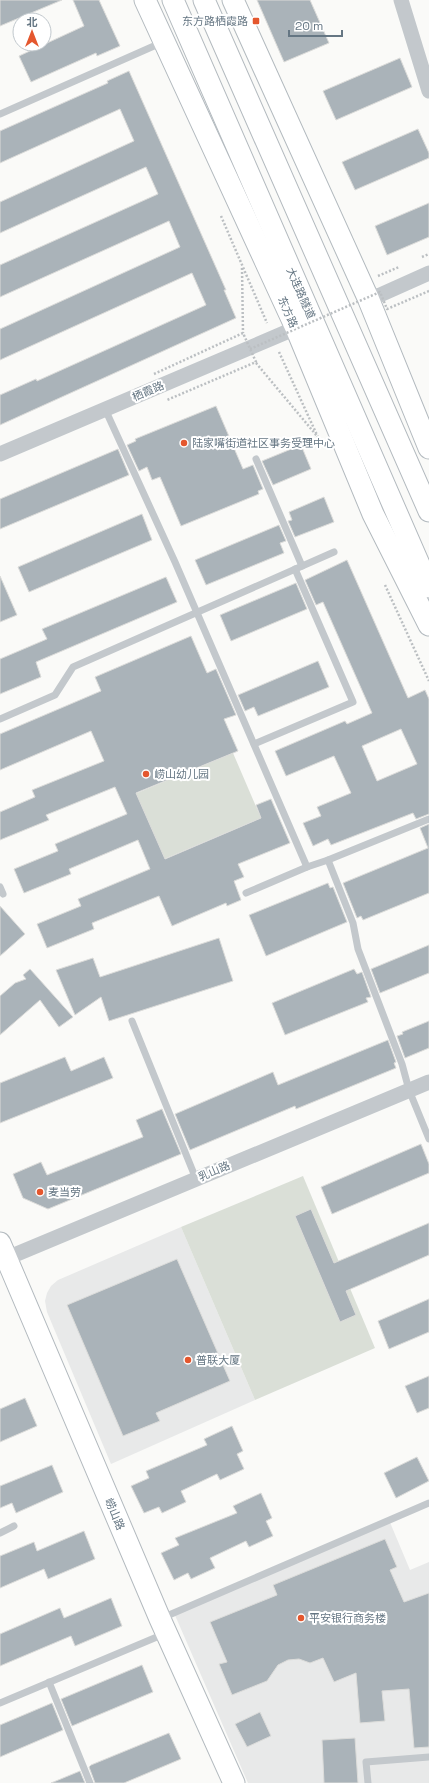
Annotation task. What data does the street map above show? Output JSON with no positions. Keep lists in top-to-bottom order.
{
  "streets": {
    "main road": ["大连路隧道", "东方路", "崂山路"],
    "street": ["栖霞路", "乳山路"]
  },
  "crossings": [
    ["东方路", "栖霞路"],
    ["乳山路", "崂山路"]
  ],
  "places": {
    "transit": ["东方路栖霞路"],
    "other": [
      "陆家嘴街道社区事务受理中心",
      "崂山幼儿园",
      "麦当劳",
      "普联大厦",
      "平安银行商务楼"
    ]
  },
  "scale_bar": "20 m",
  "north": "top"
}
